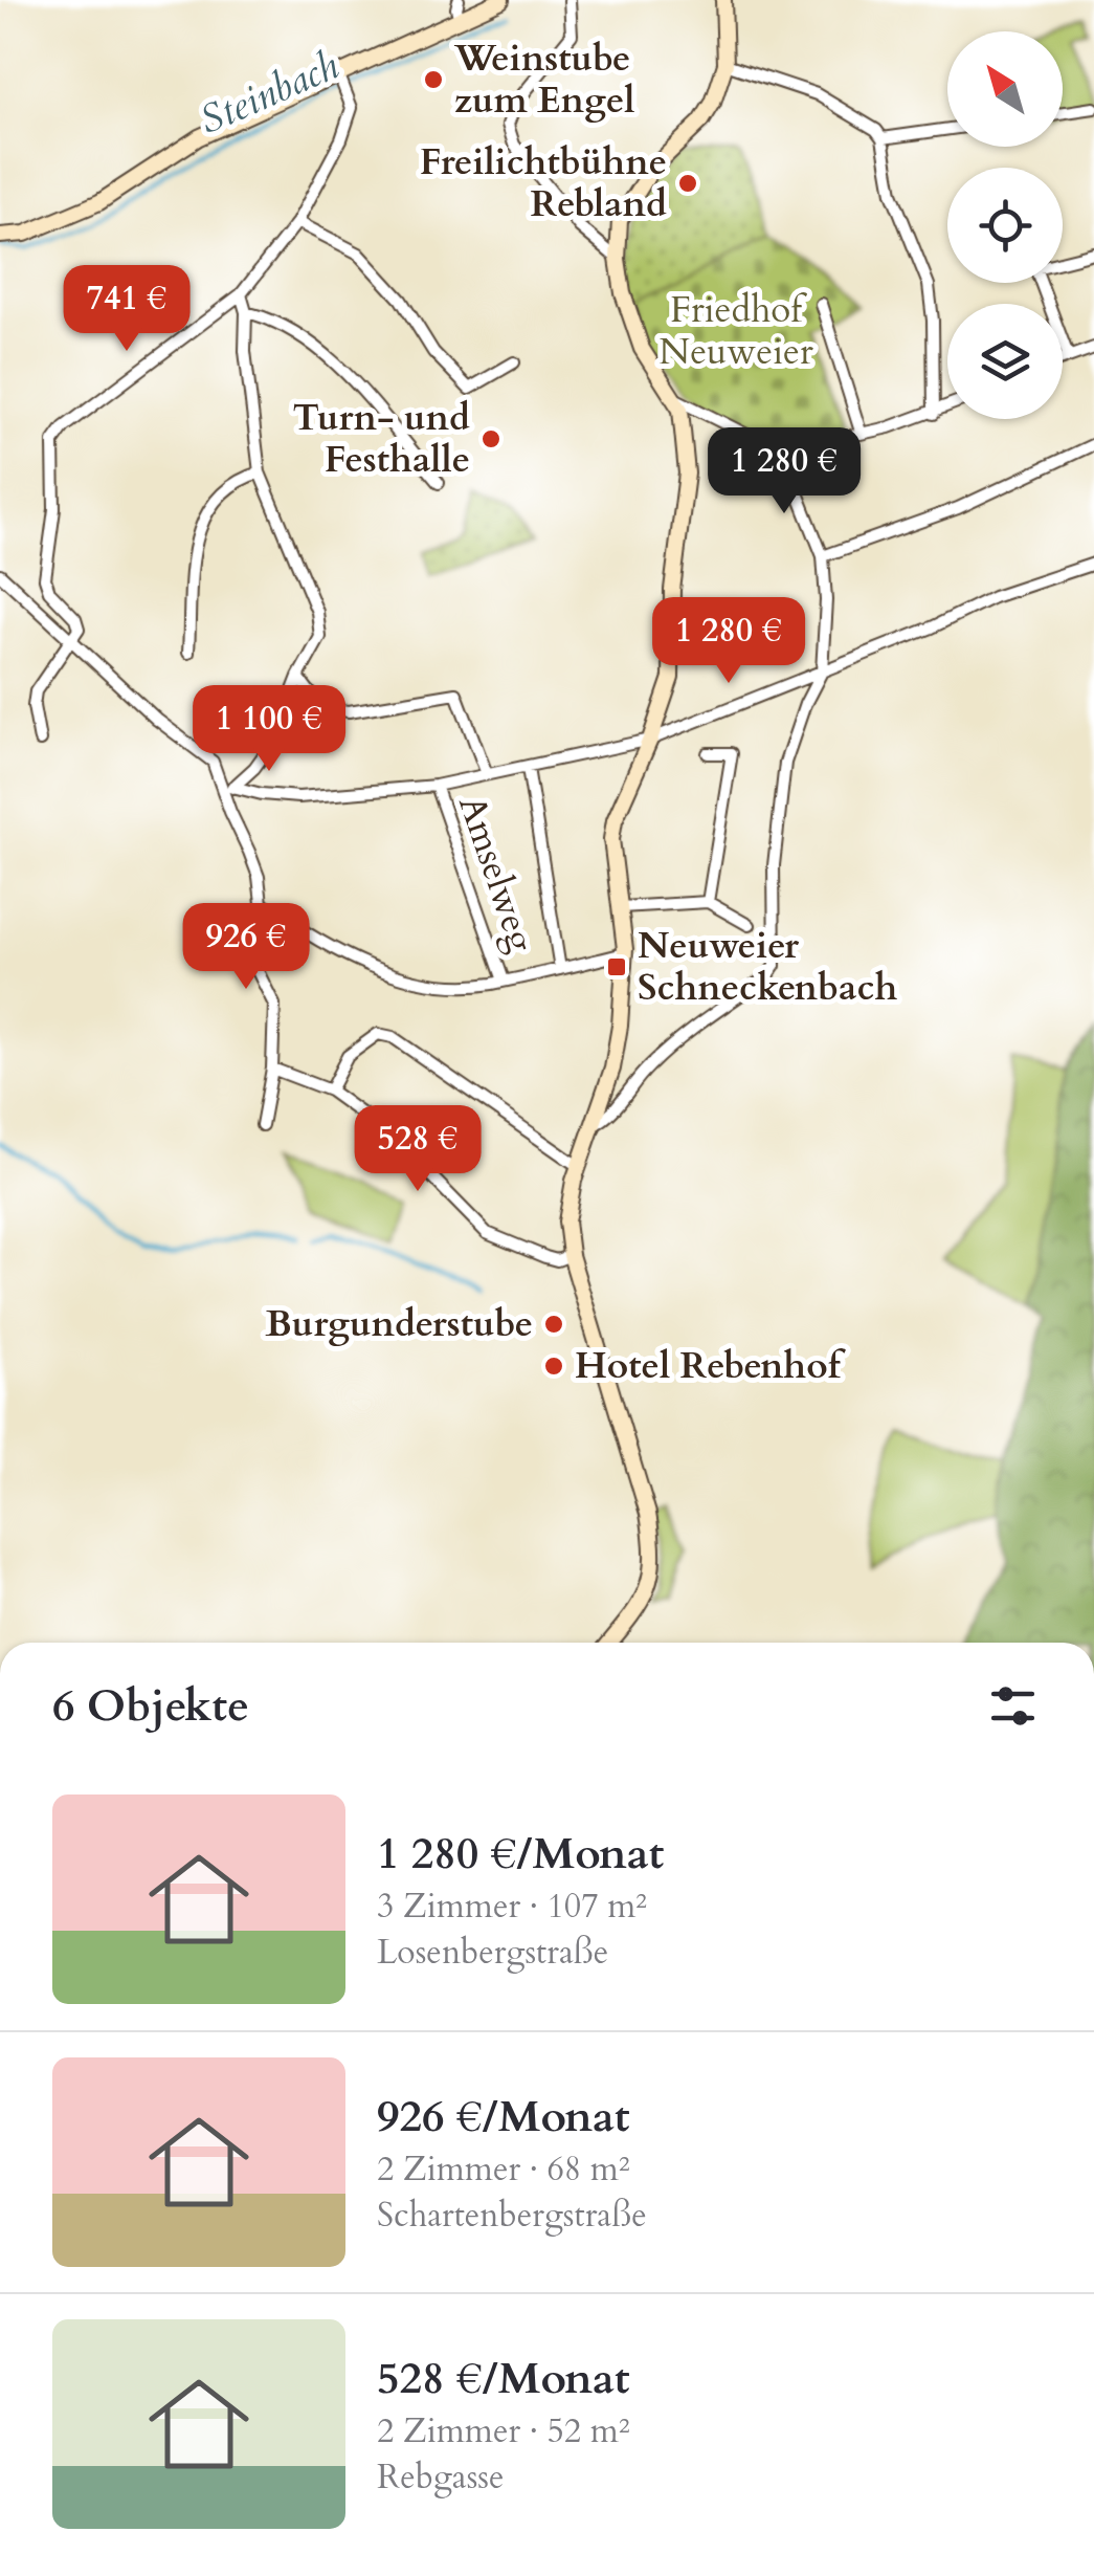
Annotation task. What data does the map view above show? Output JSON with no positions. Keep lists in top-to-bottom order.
{
  "streets": {
    "street": ["Amselweg"]
  },
  "water": ["Steinbach"],
  "parks": ["Friedhof Neuweier"],
  "places": {
    "other": [
      "Weinstube zum Engel",
      "Freilichtbühne Rebland",
      "Turn- und Festhalle",
      "Burgunderstube",
      "Hotel Rebenhof"
    ],
    "transit": ["Neuweier Schneckenbach"]
  },
  "north": "top left",
  "page": {
    "price": [
      "741 €",
      "1 280 €",
      "1 280 €",
      "1 100 €",
      "926 €",
      "528 €"
    ],
    "heading": "6 Objekte",
    "list": [
      {
        "name": "1 280 €/Monat",
        "note": "3 Zimmer · 107 m² · Losenbergstraße"
      },
      {
        "name": "926 €/Monat",
        "note": "2 Zimmer · 68 m² · Schartenbergstraße"
      },
      {
        "name": "528 €/Monat",
        "note": "2 Zimmer · 52 m² · Rebgasse"
      }
    ]
  }
}
